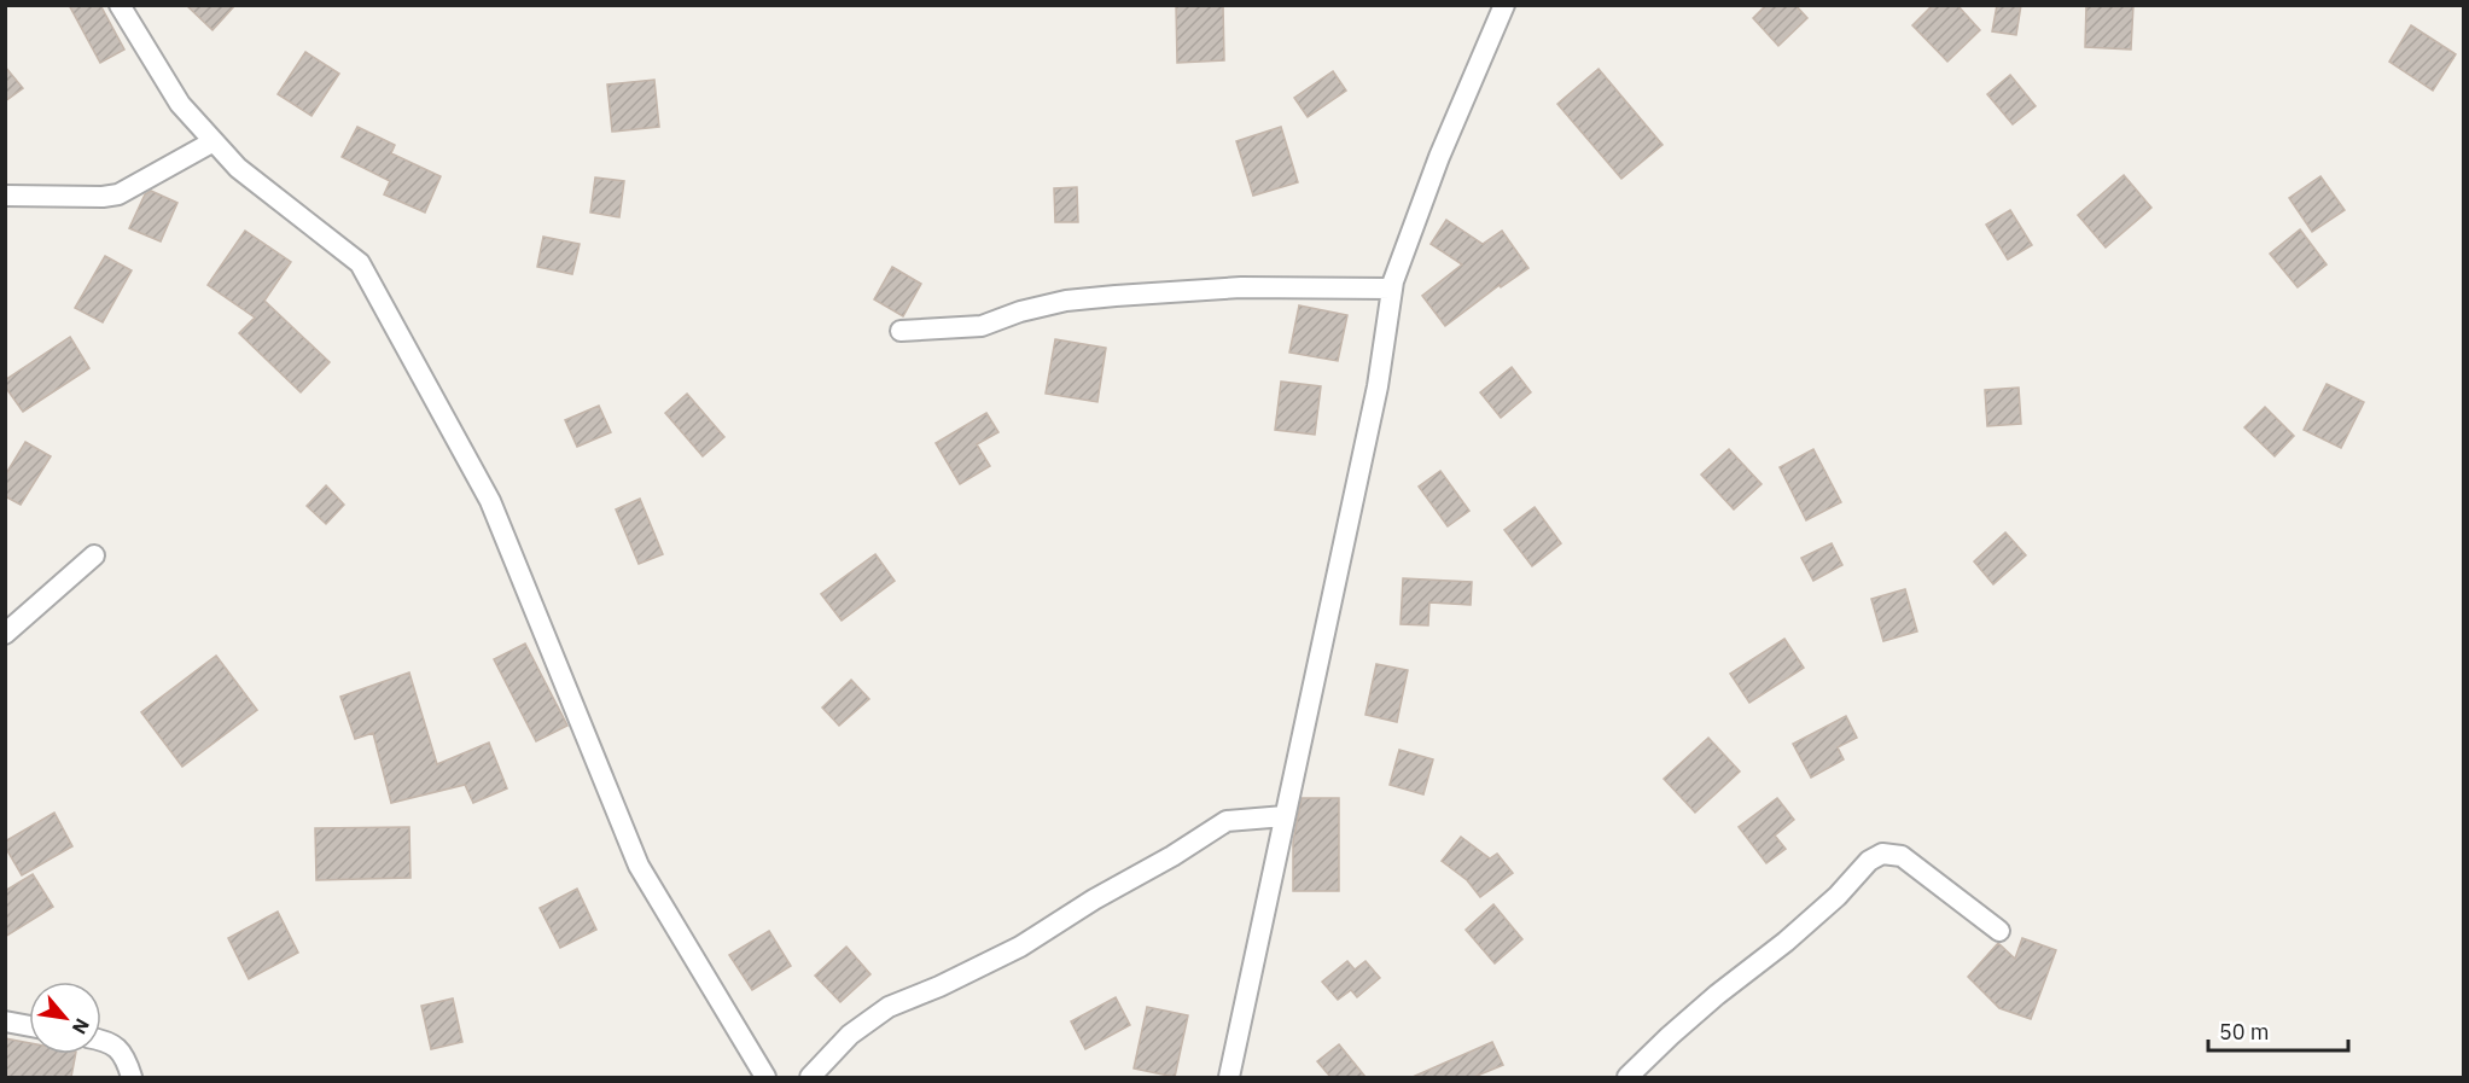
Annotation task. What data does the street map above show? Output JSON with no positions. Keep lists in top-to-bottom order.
{
  "scale_bar": "50 m",
  "north": "bottom right"
}
